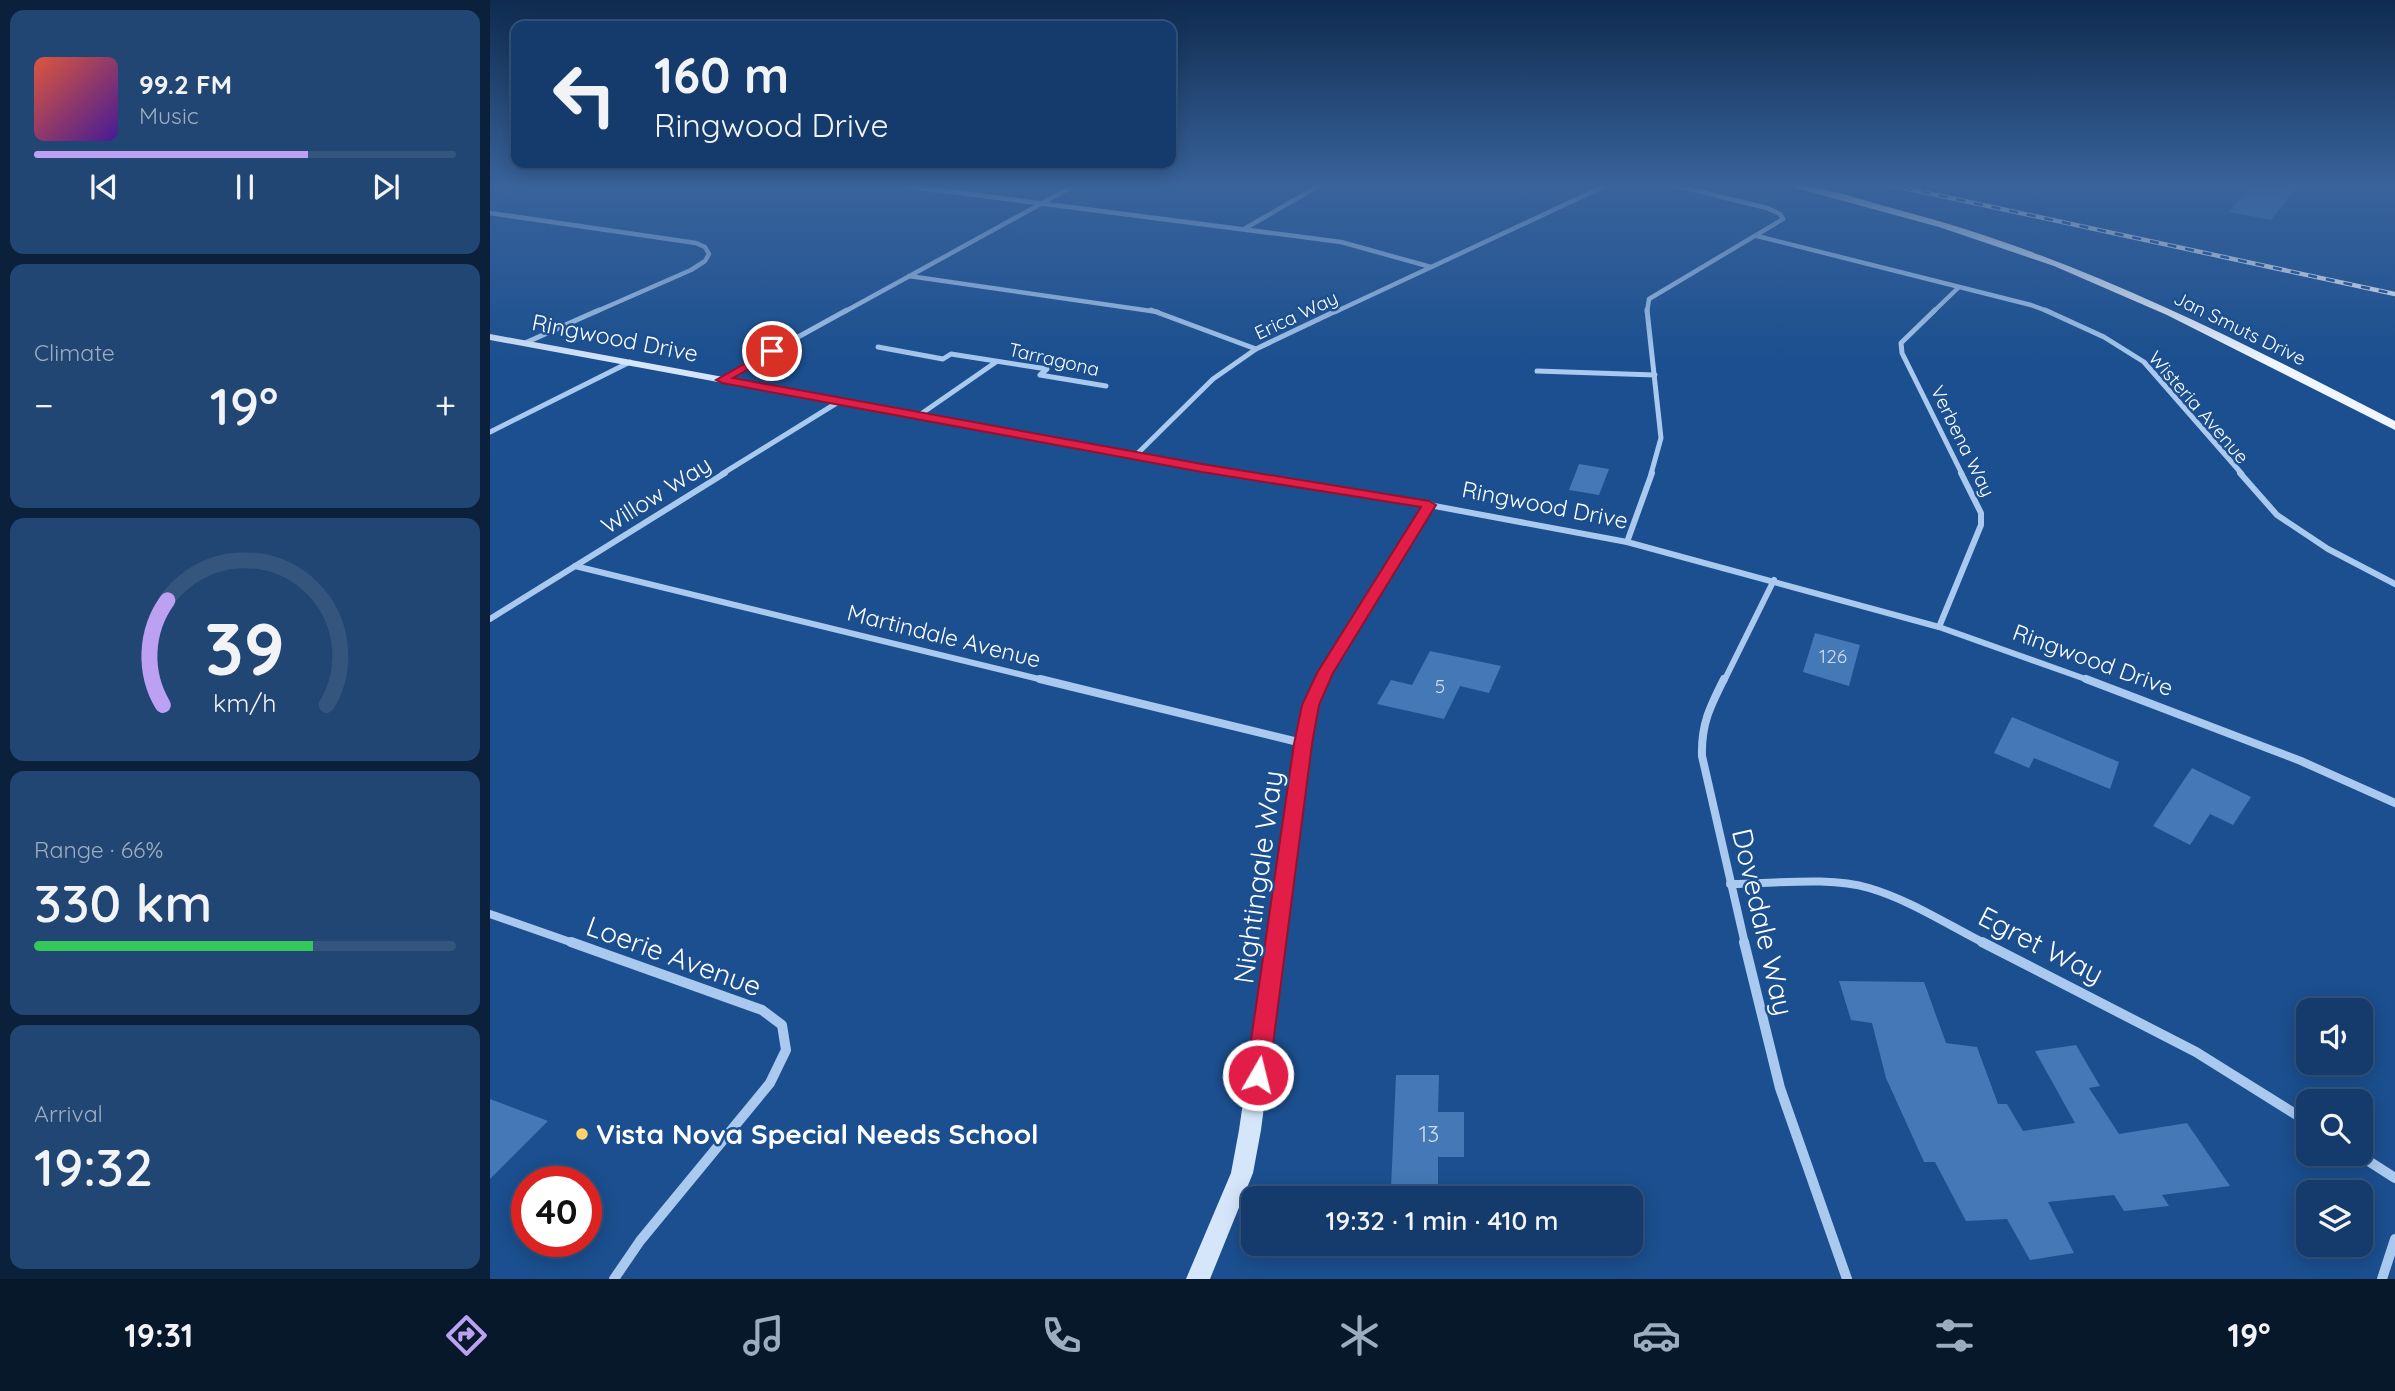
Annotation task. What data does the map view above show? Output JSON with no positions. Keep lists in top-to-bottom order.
{
  "streets": {
    "main road": ["Jan Smuts Drive"],
    "street": [
      "Erica Way",
      "Ringwood Drive",
      "Tarragona",
      "Wisteria Avenue",
      "Verbena Way",
      "Willow Way",
      "Martindale Avenue",
      "Nightingale Way",
      "Dovedale Way",
      "Egret Way",
      "Loerie Avenue"
    ]
  },
  "crossings": [
    ["Erica Way", "Ringwood Drive"],
    ["Ringwood Drive", "Tarragona"],
    ["Ringwood Drive", "Verbena Way"],
    ["Ringwood Drive", "Willow Way"],
    ["Ringwood Drive", "Nightingale Way"],
    ["Ringwood Drive", "Dovedale Way"],
    ["Wisteria Avenue", "Verbena Way"],
    ["Willow Way", "Martindale Avenue"],
    ["Martindale Avenue", "Nightingale Way"],
    ["Dovedale Way", "Egret Way"]
  ],
  "places": ["Vista Nova Special Needs School"],
  "house_numbers": ["126", "5", "13"],
  "page": {
    "turn": ["160 m", "Ringwood Drive"],
    "song": ["99.2 FM", "Music"],
    "tile": [
      "Climate",
      ["Range · 66%", "330 km"],
      ["Arrival", "19:32"]
    ],
    "heat": ["−", "19°", "+"],
    "limit": "40",
    "trip": "19:32 · 1 min · 410 m",
    "tabs": ["19:31", "19°"],
    "gauge": ["39", "km/h"]
  }
}
